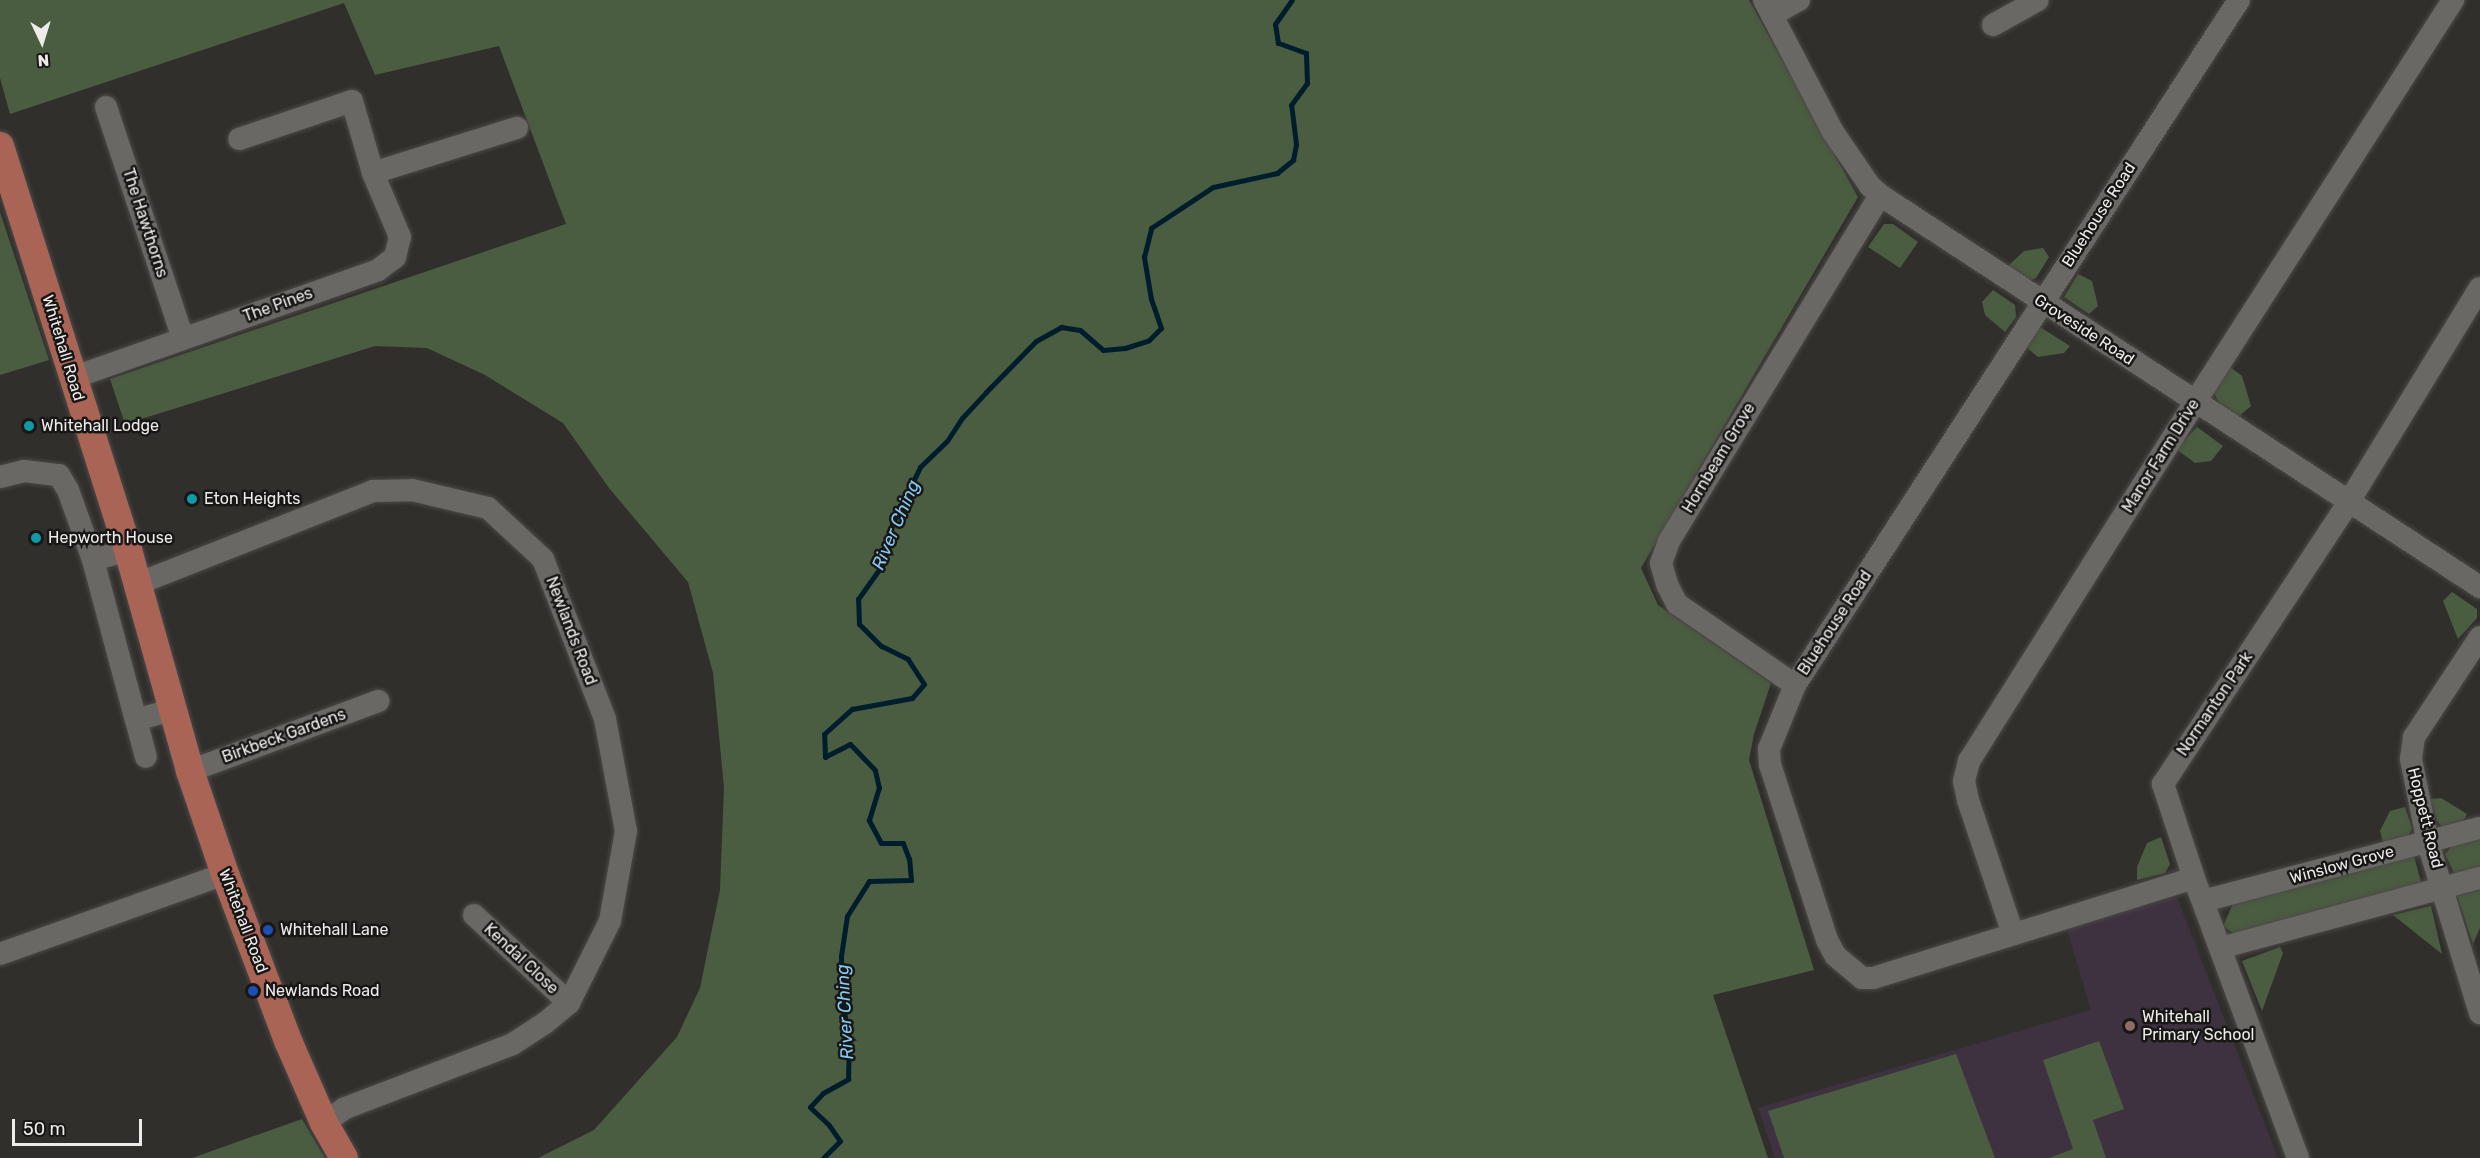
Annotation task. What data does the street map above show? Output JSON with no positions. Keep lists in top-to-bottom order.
{
  "streets": {
    "main road": ["Whitehall Road"],
    "street": [
      "Bluehouse Road",
      "The Hawthorns",
      "The Pines",
      "Groveside Road",
      "Manor Farm Drive",
      "Hornbeam Grove",
      "Newlands Road",
      "Normanton Park",
      "Birkbeck Gardens",
      "Hoppett Road",
      "Winslow Grove",
      "Kendal Close"
    ]
  },
  "crossings": [
    ["Bluehouse Road", "Groveside Road"],
    ["Bluehouse Road", "Manor Farm Drive"],
    ["Bluehouse Road", "Hornbeam Grove"],
    ["Bluehouse Road", "Normanton Park"],
    ["The Hawthorns", "The Pines"],
    ["The Pines", "Whitehall Road"],
    ["Groveside Road", "Manor Farm Drive"],
    ["Groveside Road", "Hornbeam Grove"],
    ["Groveside Road", "Normanton Park"],
    ["Whitehall Road", "Newlands Road"],
    ["Whitehall Road", "Birkbeck Gardens"],
    ["Newlands Road", "Kendal Close"],
    ["Normanton Park", "Winslow Grove"],
    ["Hoppett Road", "Winslow Grove"]
  ],
  "water": ["River Ching"],
  "places": [
    "Whitehall Lodge",
    "Eton Heights",
    "Hepworth House",
    "Whitehall Lane",
    "Newlands Road",
    "Whitehall Primary School"
  ],
  "scale_bar": "50 m",
  "north": "bottom"
}
